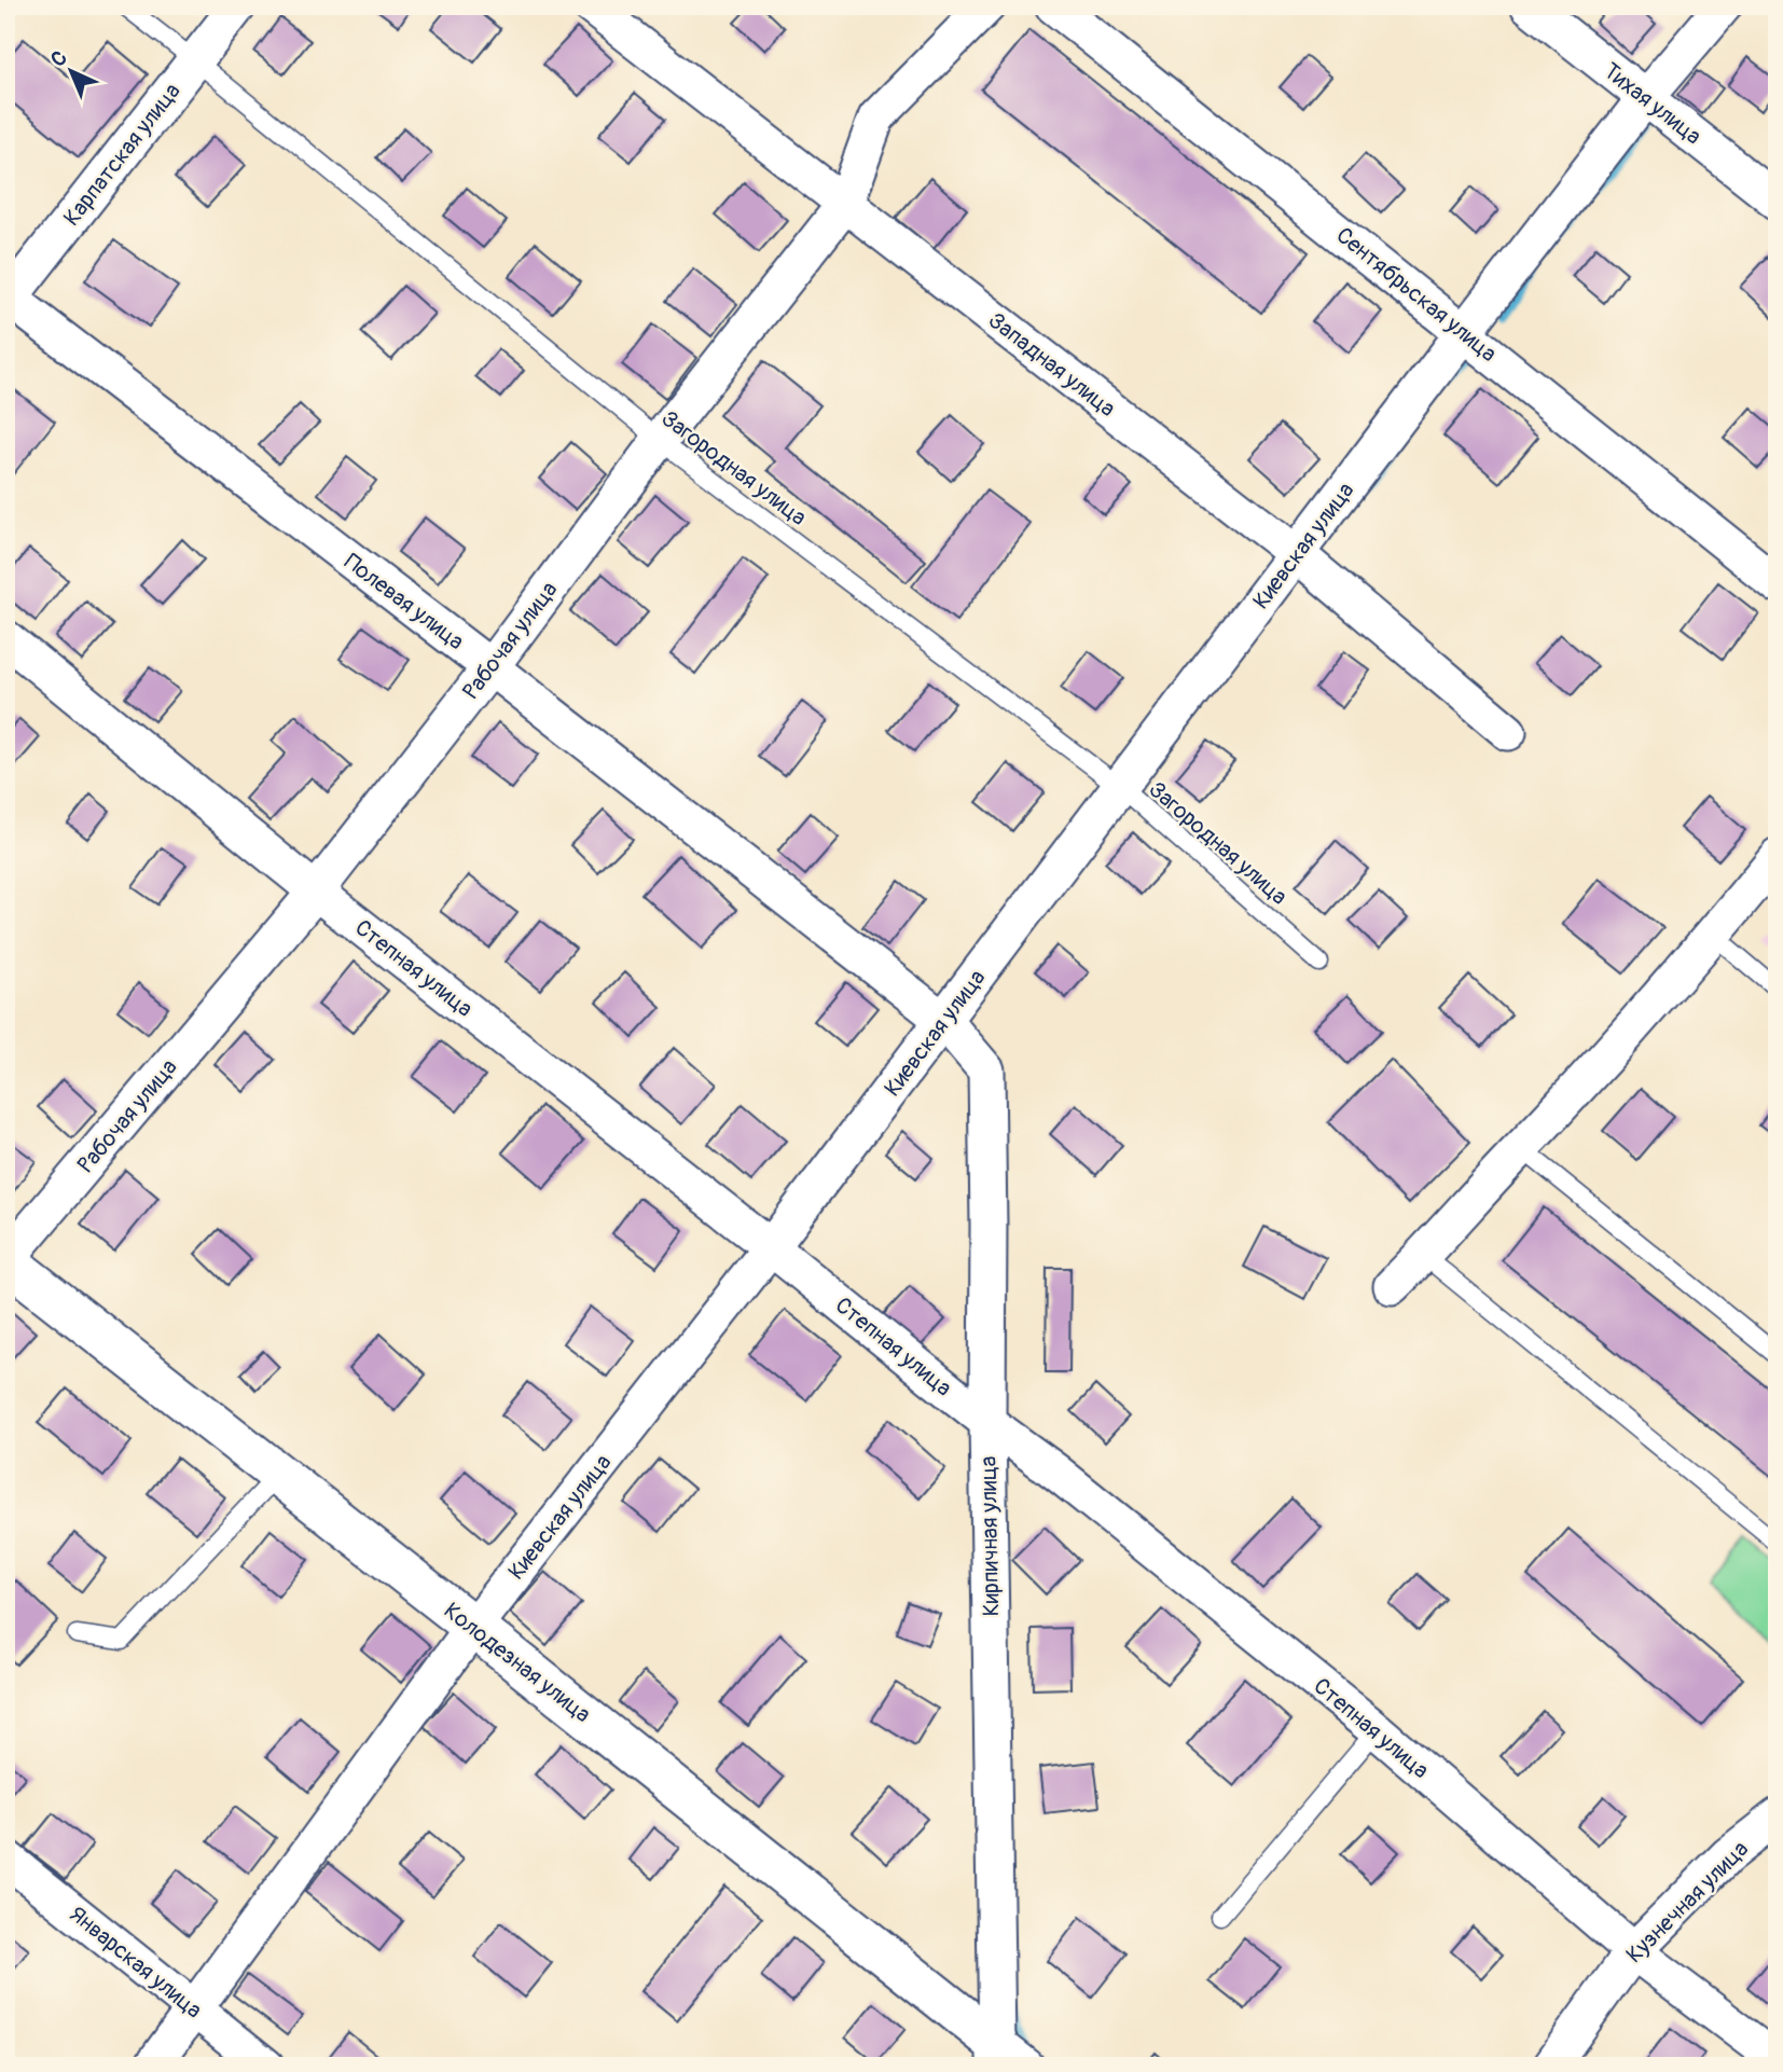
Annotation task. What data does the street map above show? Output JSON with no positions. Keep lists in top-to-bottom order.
{
  "streets": {
    "street": [
      "Тихая улица",
      "Карпатская улица",
      "Сентябрьская улица",
      "Западная улица",
      "Киевская улица",
      "Полевая улица",
      "Рабочая улица",
      "Степная улица",
      "Кирпичная улица",
      "Колодезная улица",
      "Кузнечная улица",
      "Январская улица"
    ],
    "lane": ["Загородная улица"]
  },
  "crossings": [
    ["Тихая улица", "Киевская улица"],
    ["Карпатская улица", "Загородная улица"],
    ["Карпатская улица", "Полевая улица"],
    ["Сентябрьская улица", "Киевская улица"],
    ["Западная улица", "Киевская улица"],
    ["Западная улица", "Рабочая улица"],
    ["Загородная улица", "Киевская улица"],
    ["Загородная улица", "Рабочая улица"],
    ["Киевская улица", "Полевая улица"],
    ["Киевская улица", "Степная улица"],
    ["Киевская улица", "Кирпичная улица"],
    ["Киевская улица", "Колодезная улица"],
    ["Киевская улица", "Январская улица"],
    ["Полевая улица", "Рабочая улица"],
    ["Полевая улица", "Кирпичная улица"],
    ["Рабочая улица", "Степная улица"],
    ["Рабочая улица", "Колодезная улица"],
    ["Степная улица", "Кирпичная улица"],
    ["Степная улица", "Кузнечная улица"],
    ["Кирпичная улица", "Колодезная улица"]
  ],
  "north": "top left"
}
